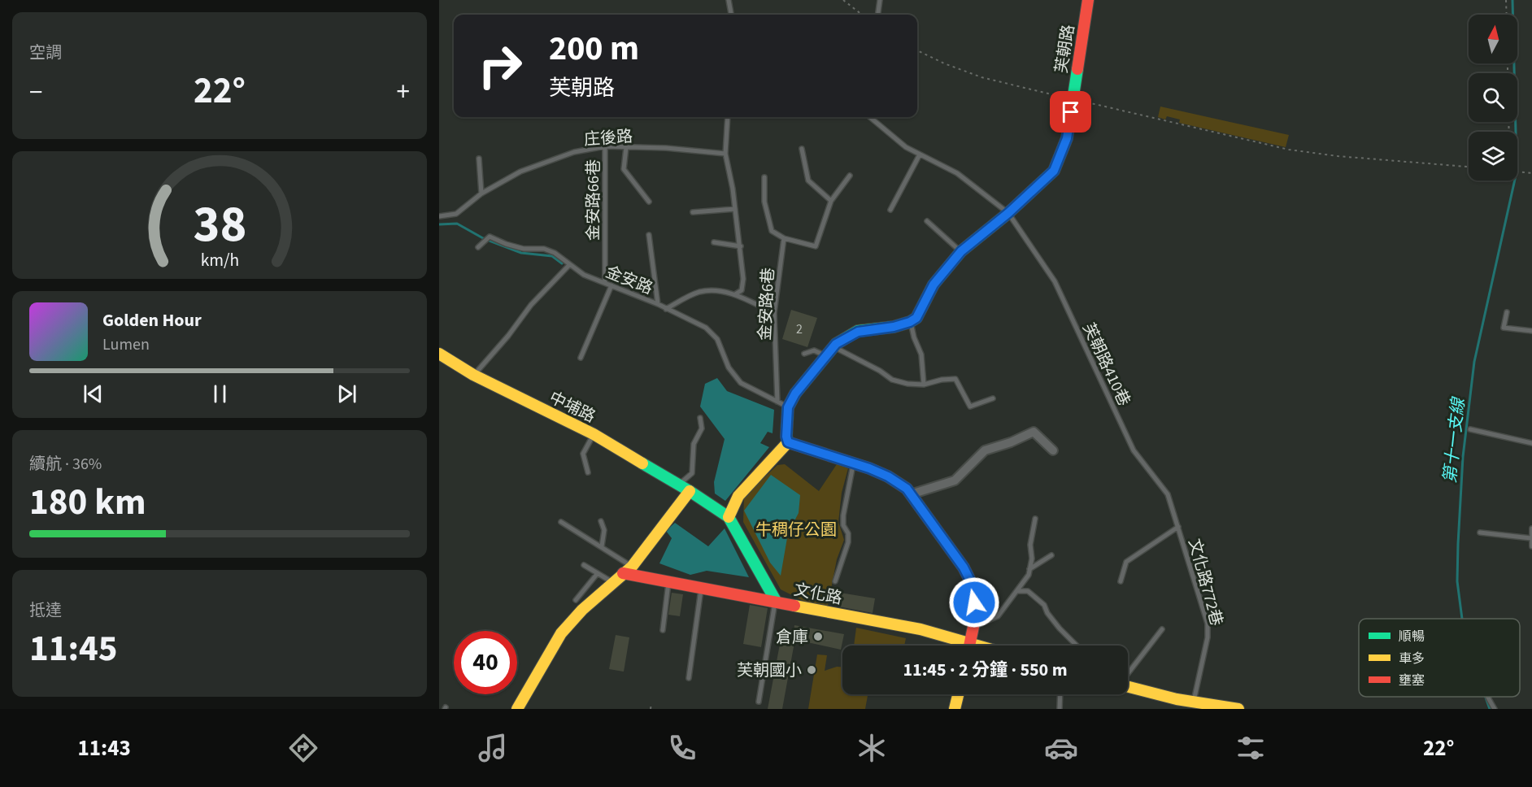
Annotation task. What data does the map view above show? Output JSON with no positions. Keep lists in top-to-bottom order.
{
  "streets": {
    "street": ["芙朝路", "中埔路", "文化路"],
    "lane": [
      "庄後路",
      "金安路66巷",
      "金安路",
      "金安路6巷",
      "芙朝路410巷",
      "文化路772巷"
    ]
  },
  "crossings": [
    ["芙朝路", "芙朝路410巷"],
    ["庄後路", "金安路66巷"],
    ["金安路66巷", "金安路"],
    ["金安路", "金安路6巷"],
    ["芙朝路410巷", "文化路772巷"]
  ],
  "water": ["第十一支線"],
  "parks": ["牛稠仔公園"],
  "places": ["倉庫", "芙朝國小"],
  "house_numbers": ["2"],
  "legend": ["順暢", "車多", "壅塞"],
  "north": "top",
  "page": {
    "tile": [
      "空調",
      ["續航 · 36%", "180 km"],
      ["抵達", "11:45"]
    ],
    "turn": ["200 m", "芙朝路"],
    "heat": ["−", "22°", "+"],
    "song": ["Golden Hour", "Lumen"],
    "limit": "40",
    "trip": "11:45 · 2 分鐘 · 550 m",
    "tabs": ["11:43", "22°"],
    "gauge": ["38", "km/h"]
  }
}
